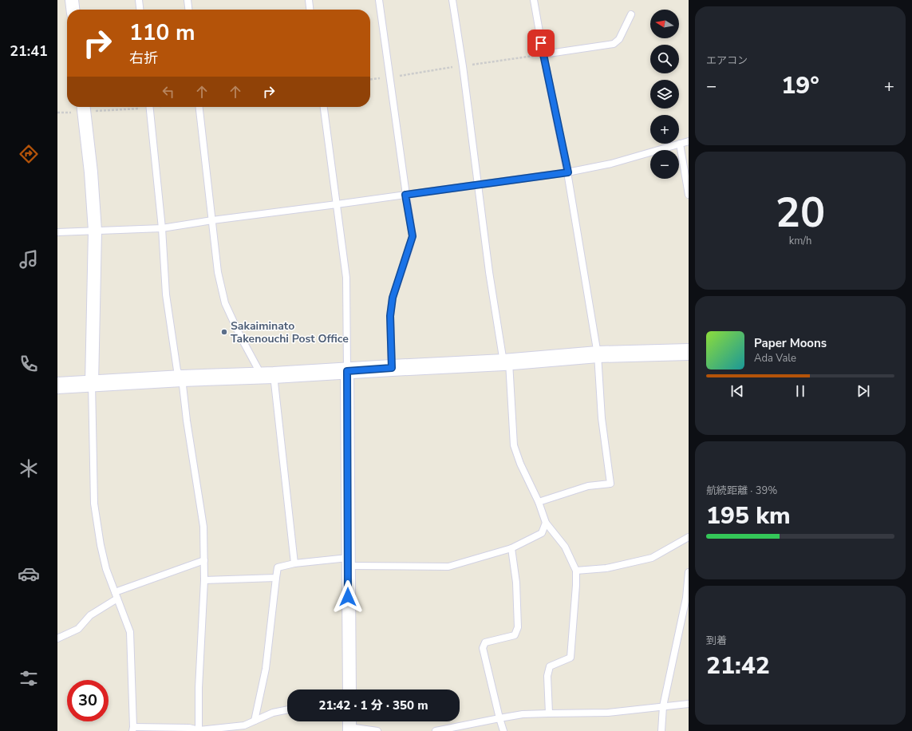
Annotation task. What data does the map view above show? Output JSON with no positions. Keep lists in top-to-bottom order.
{
  "places": ["Sakaiminato Takenouchi Post Office"],
  "north": "left",
  "page": {
    "tabs": "21:41",
    "tile": [
      "エアコン",
      ["20", "km/h"],
      ["航続距離 · 39%", "195 km"],
      ["到着", "21:42"]
    ],
    "map_buttons": ["+", "−"],
    "turn": ["110 m", "右折"],
    "heat": ["−", "19°", "+"],
    "song": ["Paper Moons", "Ada Vale"],
    "limit": "30",
    "trip": "21:42 · 1 分 · 350 m"
  }
}
